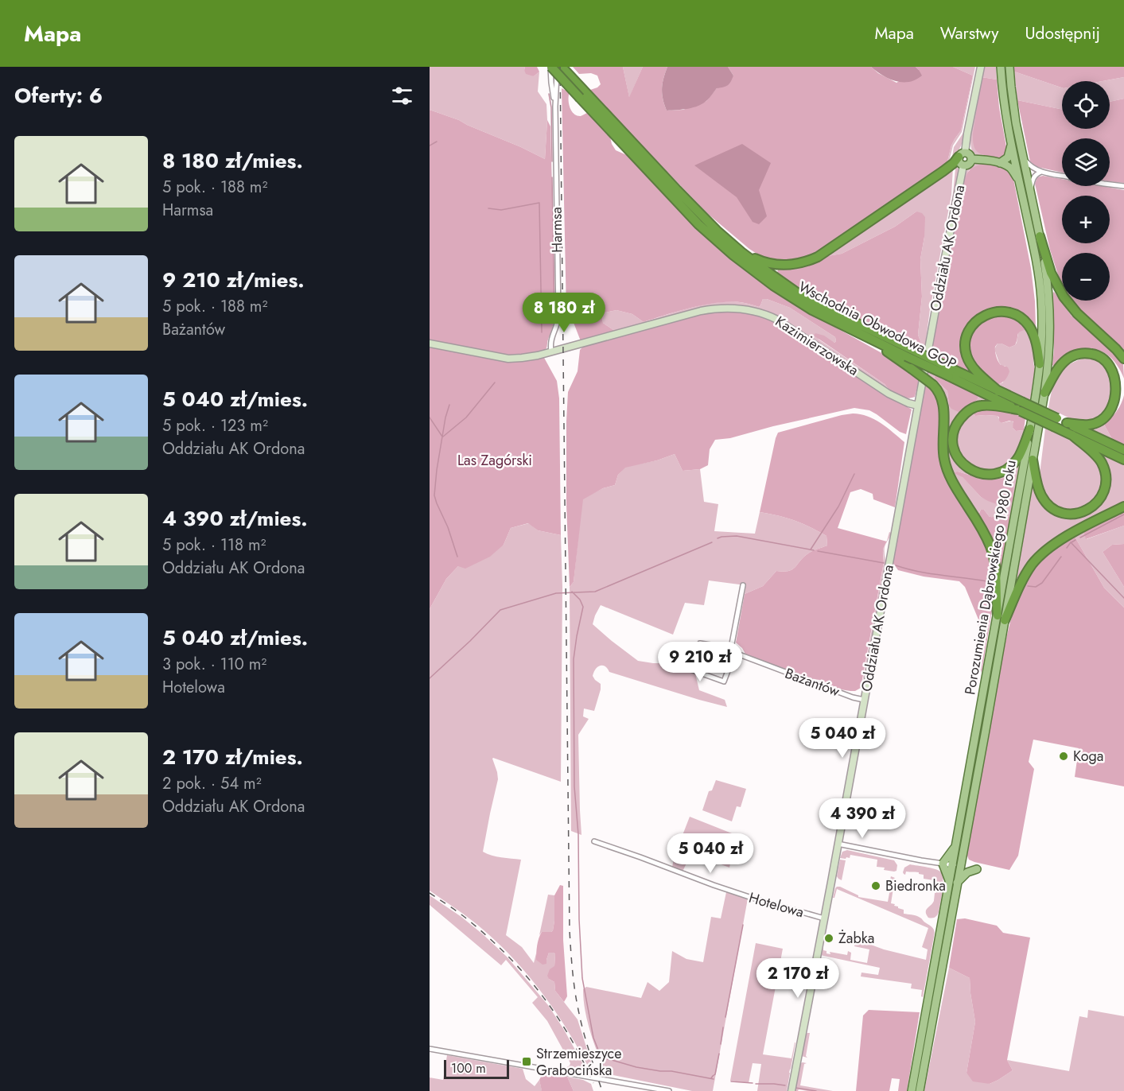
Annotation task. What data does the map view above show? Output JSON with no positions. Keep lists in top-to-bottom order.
{
  "streets": {
    "highway": ["Wschodnia Obwodowa GOP"],
    "main road": ["Porozumienia Dąbrowskiego 1980 roku"],
    "street": [
      "Harmsa",
      "Oddziału AK Ordona",
      "Kazimierzowska",
      "Bażantów",
      "Hotelowa"
    ]
  },
  "crossings": [
    ["Harmsa", "Wschodnia Obwodowa GOP"],
    ["Harmsa", "Kazimierzowska"],
    ["Oddziału AK Ordona", "Kazimierzowska"],
    ["Oddziału AK Ordona", "Bażantów"],
    ["Oddziału AK Ordona", "Hotelowa"]
  ],
  "parks": ["Las Zagórski"],
  "places": {
    "other": ["Koga", "Biedronka", "Żabka"],
    "transit": ["Strzemieszyce Grabocińska"]
  },
  "scale_bar": "100 m",
  "page": {
    "header": "Mapa",
    "nav": ["Mapa", "Warstwy", "Udostępnij"],
    "heading": "Oferty: 6",
    "map_buttons": ["+", "−"],
    "list": [
      {
        "name": "8 180 zł/mies.",
        "note": "5 pok. · 188 m² · Harmsa"
      },
      {
        "name": "9 210 zł/mies.",
        "note": "5 pok. · 188 m² · Bażantów"
      },
      {
        "name": "5 040 zł/mies.",
        "note": "5 pok. · 123 m² · Oddziału AK Ordona"
      },
      {
        "name": "4 390 zł/mies.",
        "note": "5 pok. · 118 m² · Oddziału AK Ordona"
      },
      {
        "name": "5 040 zł/mies.",
        "note": "3 pok. · 110 m² · Hotelowa"
      },
      {
        "name": "2 170 zł/mies.",
        "note": "2 pok. · 54 m² · Oddziału AK Ordona"
      }
    ],
    "price": [
      "8 180 zł",
      "9 210 zł",
      "5 040 zł",
      "4 390 zł",
      "5 040 zł",
      "2 170 zł"
    ],
    "scale": "100 m"
  }
}
